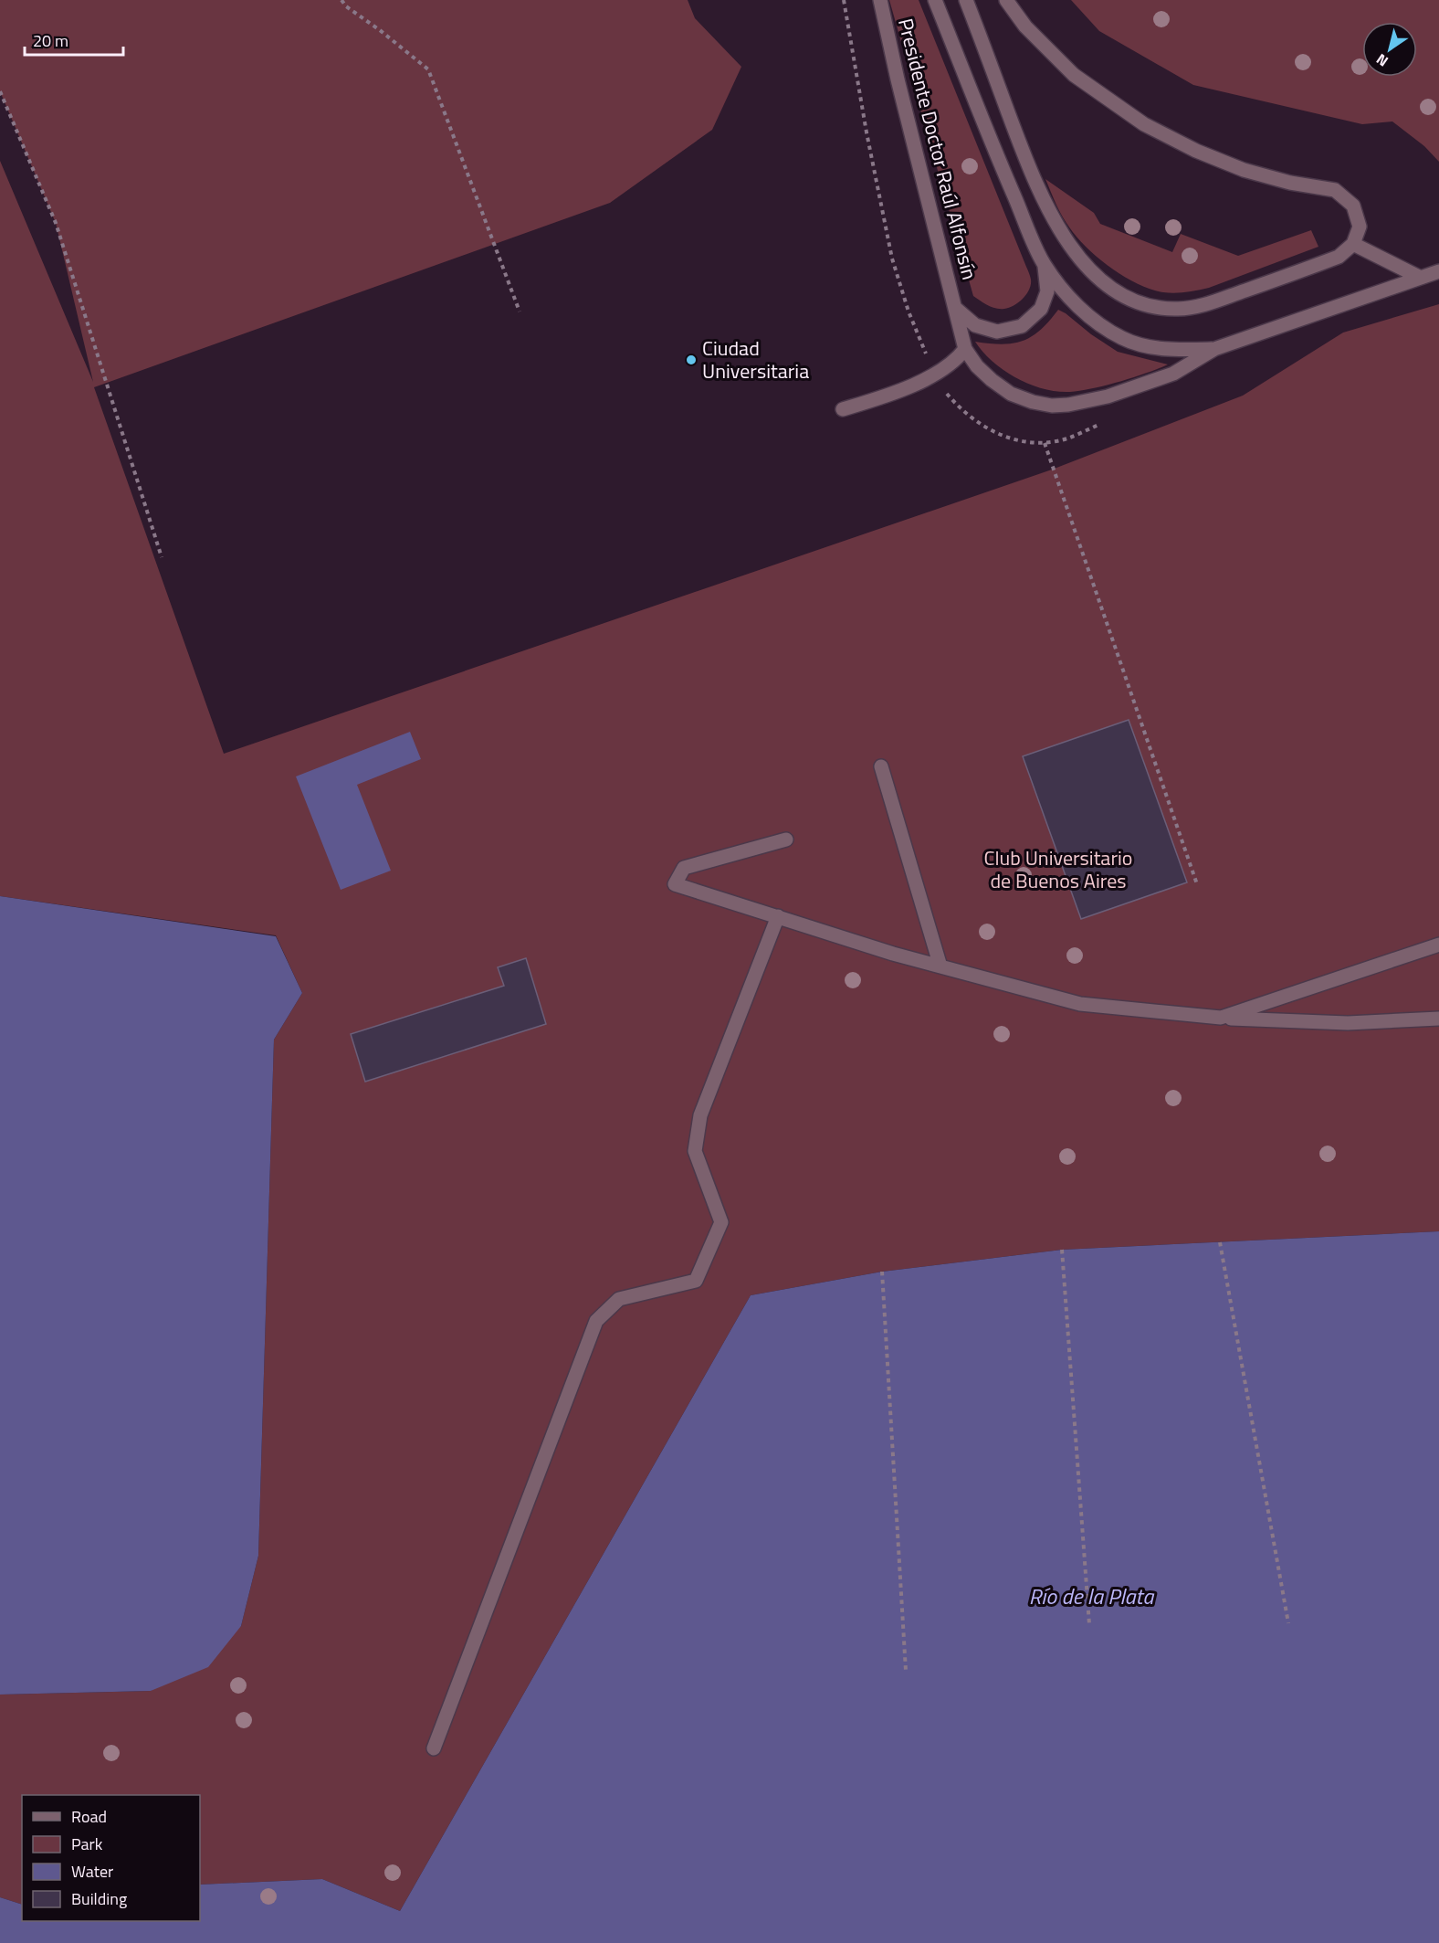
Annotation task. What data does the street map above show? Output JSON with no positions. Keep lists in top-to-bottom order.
{
  "streets": {
    "lane": ["Presidente Doctor Raúl Alfonsín"]
  },
  "water": ["Río de la Plata"],
  "parks": ["Club Universitario de Buenos Aires"],
  "places": ["Ciudad Universitaria"],
  "legend": [
    "Road",
    "Park",
    "Water",
    "Building"
  ],
  "scale_bar": "20 m",
  "north": "bottom left"
}
